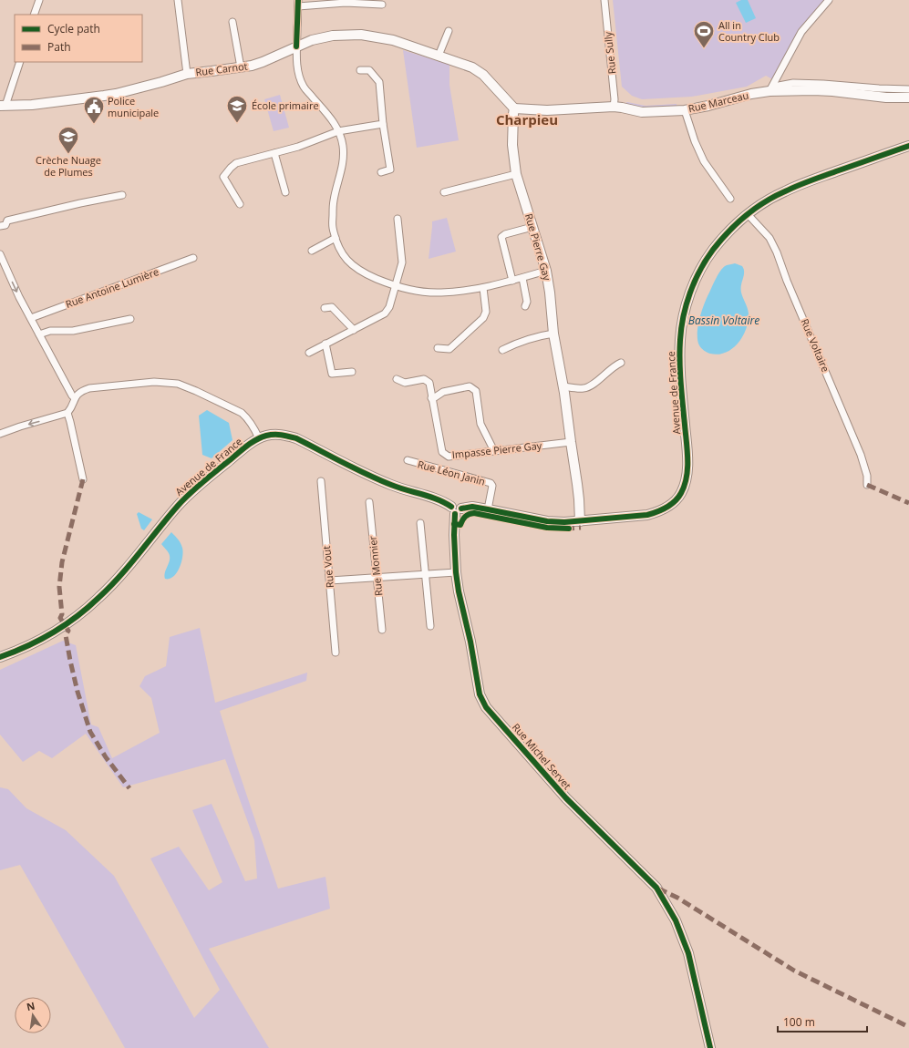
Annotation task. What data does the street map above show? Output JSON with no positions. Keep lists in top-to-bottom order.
{
  "streets": {
    "street": [
      "Rue Sully",
      "Rue Carnot",
      "Rue Marceau",
      "Rue Pierre Gay",
      "Rue Antoine Lumière",
      "Rue Voltaire",
      "Avenue de France",
      "Impasse Pierre Gay",
      "Rue Léon Janin",
      "Rue Monnier",
      "Rue Vout",
      "Rue Michel Servet"
    ]
  },
  "crossings": [
    ["Rue Sully", "Rue Marceau"],
    ["Rue Carnot", "Rue Marceau"],
    ["Rue Carnot", "Rue Pierre Gay"],
    ["Rue Marceau", "Rue Pierre Gay"],
    ["Rue Pierre Gay", "Avenue de France"],
    ["Rue Pierre Gay", "Impasse Pierre Gay"],
    ["Rue Voltaire", "Avenue de France"],
    ["Avenue de France", "Rue Léon Janin"],
    ["Avenue de France", "Rue Michel Servet"]
  ],
  "districts": ["Charpieu"],
  "water": ["Bassin Voltaire"],
  "places": {
    "sports": ["All in Country Club"],
    "school or university": ["École primaire", "Crèche Nuage de Plumes"],
    "public building": ["Police municipale"]
  },
  "legend": ["Cycle path", "Path"],
  "scale_bar": "100 m",
  "north": "top"
}
